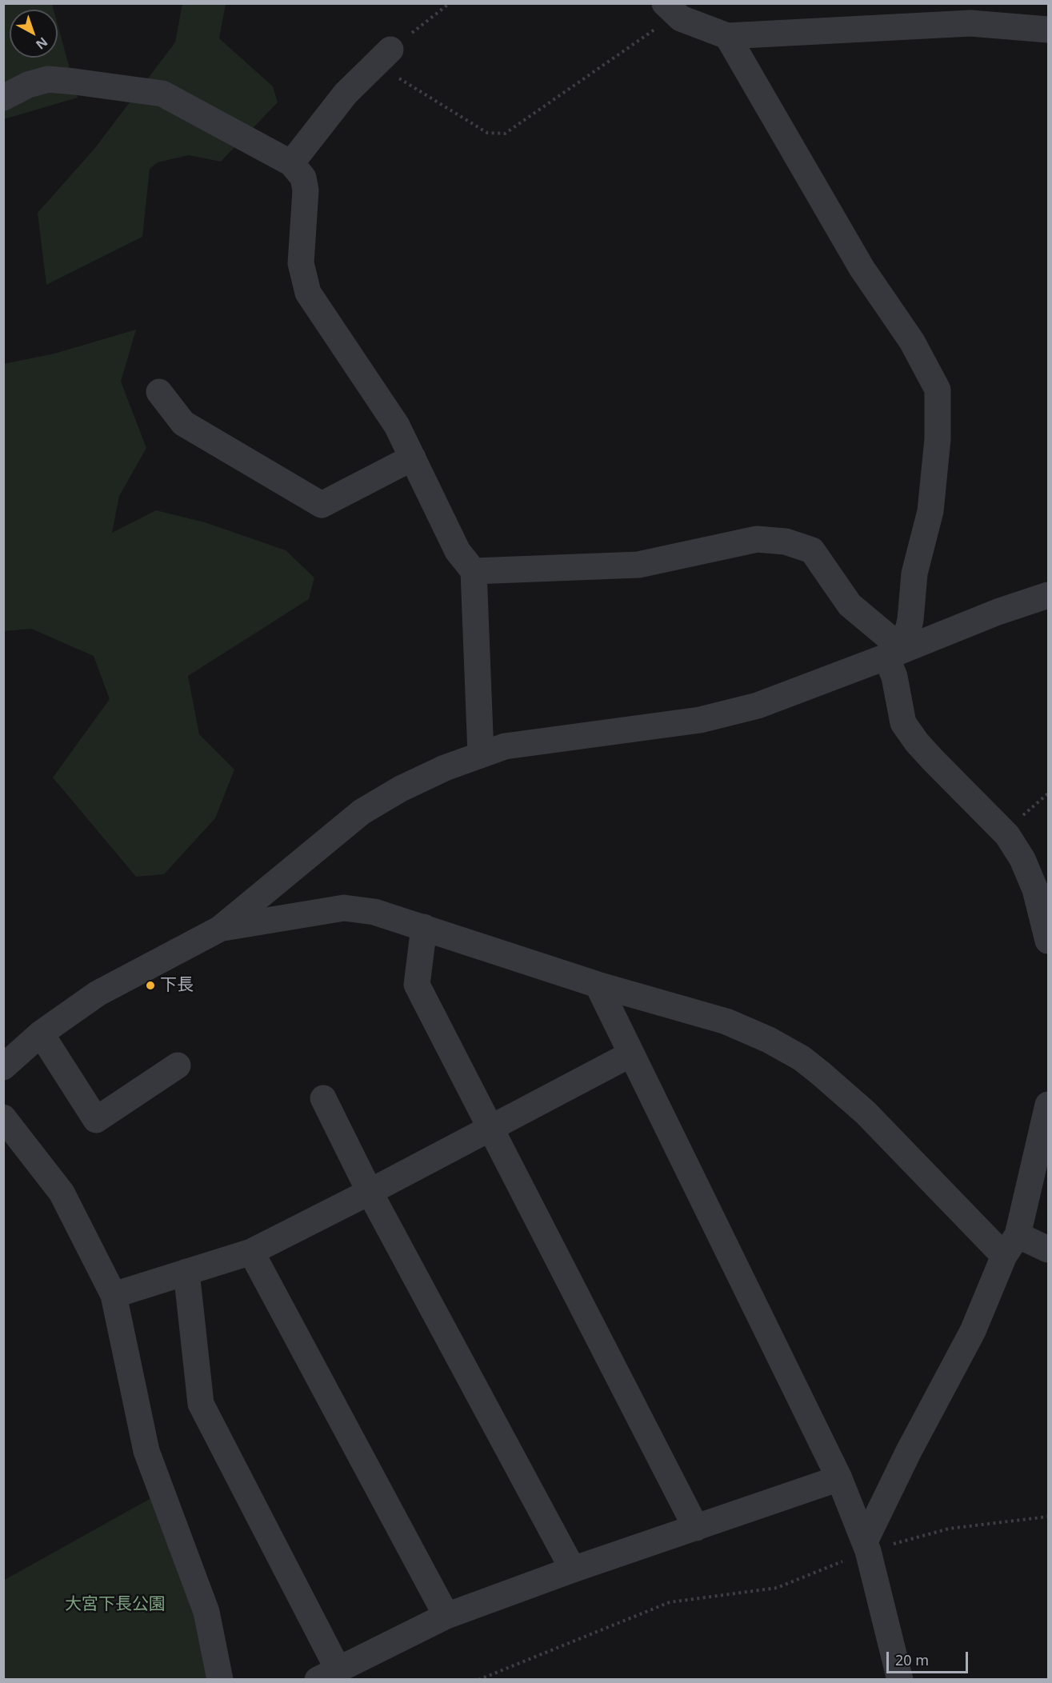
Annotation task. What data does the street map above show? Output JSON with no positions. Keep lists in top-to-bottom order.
{
  "parks": ["大宮下長公園"],
  "places": ["下長"],
  "scale_bar": "20 m",
  "north": "bottom right"
}
